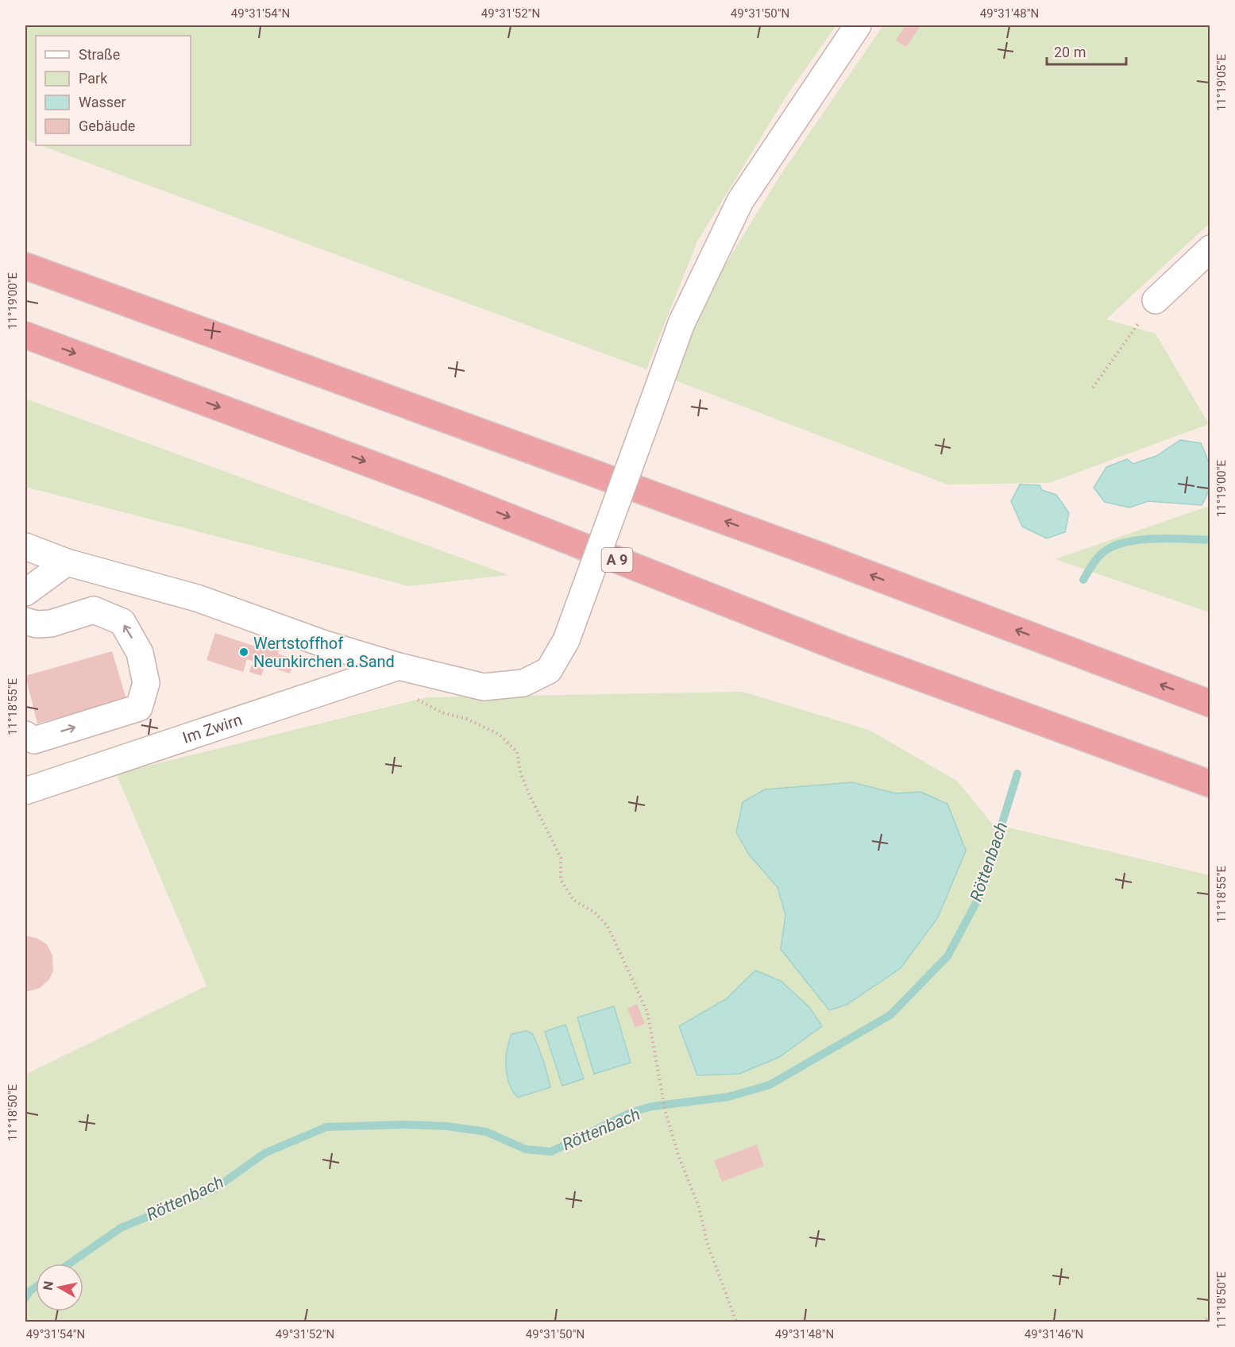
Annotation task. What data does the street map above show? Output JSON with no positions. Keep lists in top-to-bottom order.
{
  "streets": {
    "highway": ["A 9"],
    "street": ["Im Zwirn"]
  },
  "water": ["Röttenbach"],
  "places": ["Wertstoffhof Neunkirchen a.Sand"],
  "legend": [
    "Straße",
    "Park",
    "Wasser",
    "Gebäude"
  ],
  "scale_bar": "20 m",
  "north": "left",
  "coordinates": [
    "49°31'54\"N",
    "49°31'52\"N",
    "49°31'50\"N",
    "49°31'48\"N",
    "11°19'05\"E",
    "11°19'00\"E",
    "11°18'55\"E",
    "11°18'50\"E",
    "49°31'46\"N"
  ]
}
